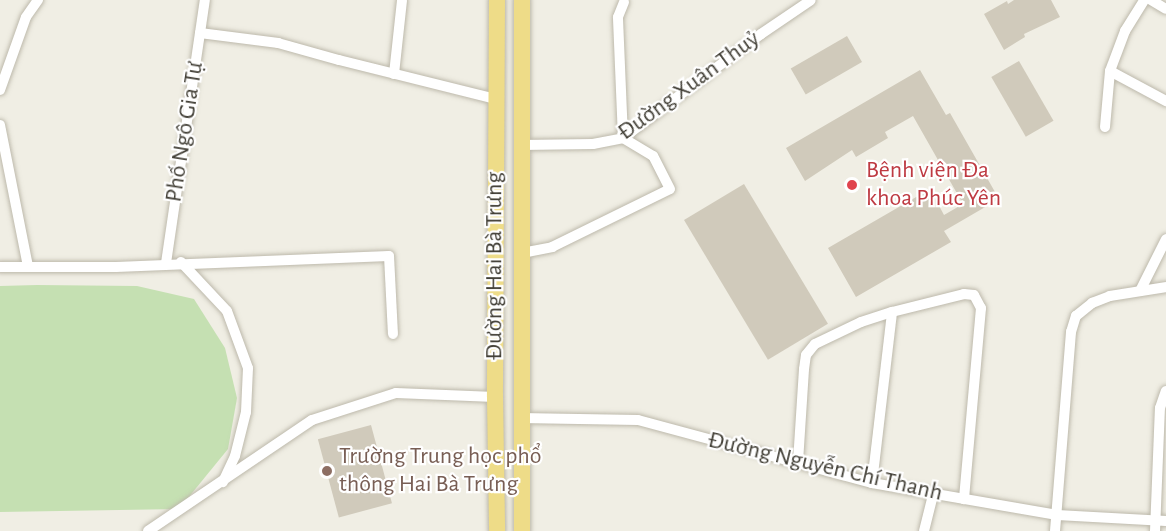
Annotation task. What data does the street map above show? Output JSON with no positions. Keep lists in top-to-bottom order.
{
  "streets": {
    "highway": ["Đường Hai Bà Trưng"],
    "street": ["Đường Xuân Thuỷ", "Phố Ngô Gia Tự", "Đường Nguyễn Chí Thanh"]
  },
  "crossings": [
    ["Đường Xuân Thuỷ", "Đường Hai Bà Trưng"],
    ["Đường Hai Bà Trưng", "Đường Nguyễn Chí Thanh"]
  ],
  "places": ["Bệnh viện Đa khoa Phúc Yên", "Trường Trung học phổ thông Hai Bà Trưng"]
}
